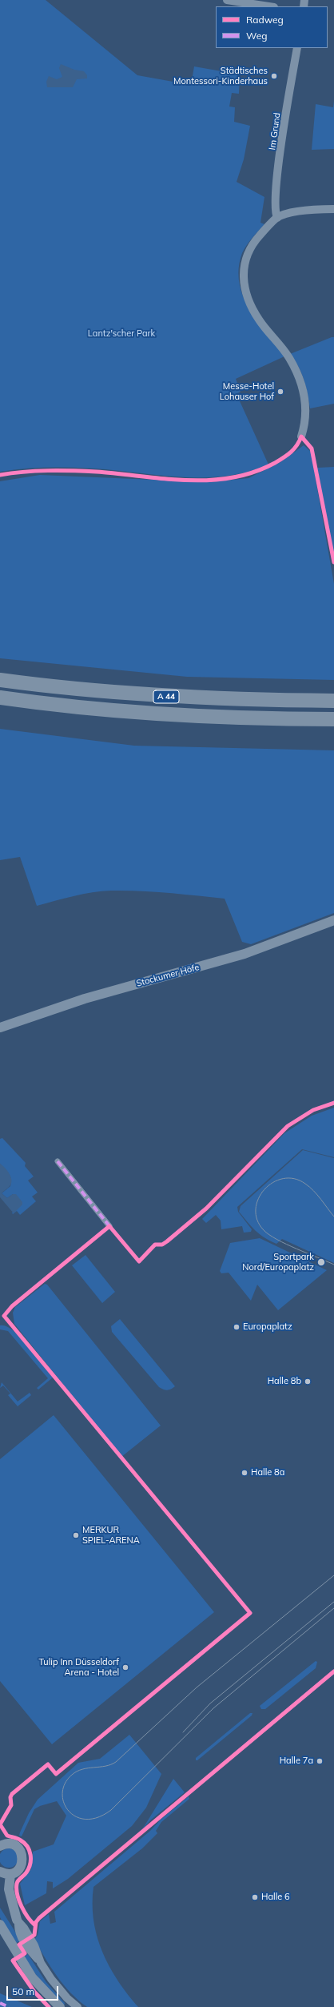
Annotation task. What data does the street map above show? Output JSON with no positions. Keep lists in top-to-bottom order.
{
  "streets": {
    "highway": ["A 44"],
    "street": ["Im Grund", "Stockumer Höfe"]
  },
  "parks": ["Lantz'scher Park"],
  "places": [
    "Städtisches Montessori-Kinderhaus",
    "Messe-Hotel Lohauser Hof",
    "Sportpark Nord/Europaplatz",
    "Europaplatz",
    "Halle 8b",
    "Halle 8a",
    "MERKUR SPIEL-ARENA",
    "Tulip Inn Düsseldorf Arena - Hotel",
    "Halle 7a",
    "Halle 6"
  ],
  "legend": ["Radweg", "Weg"],
  "scale_bar": "50 m"
}
